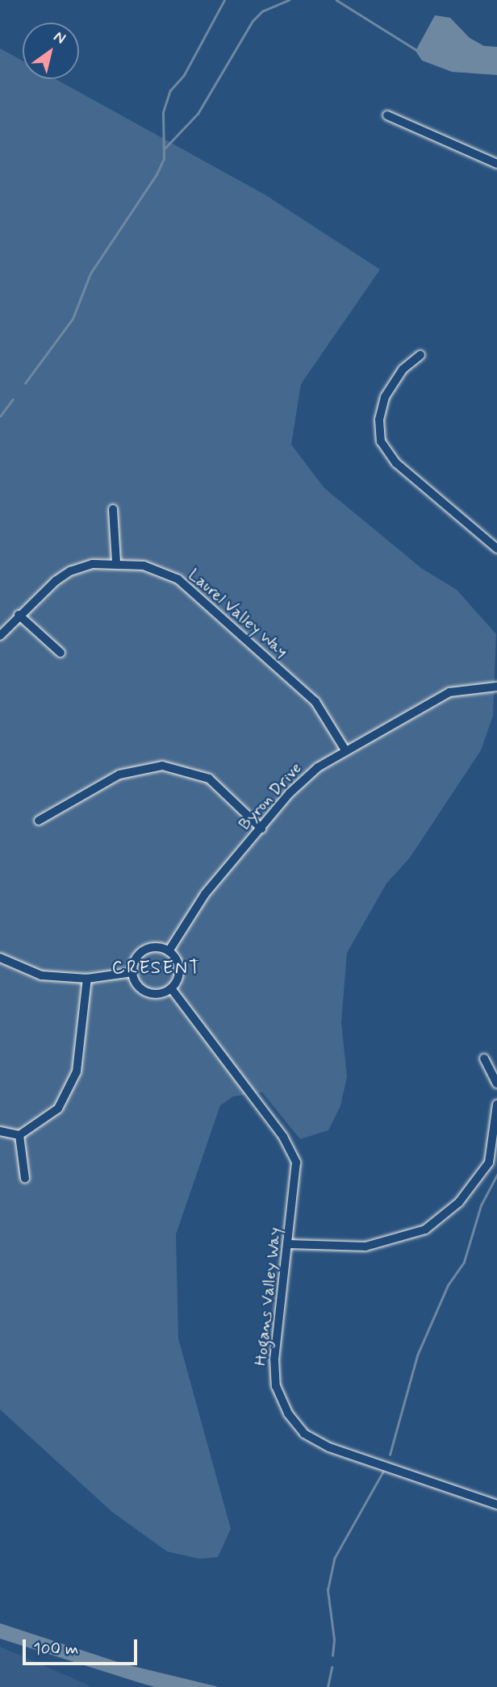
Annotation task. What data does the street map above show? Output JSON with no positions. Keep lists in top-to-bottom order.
{
  "streets": {
    "street": ["Laurel Valley Way", "Byron Drive", "Hogans Valley Way"]
  },
  "crossings": [
    ["Laurel Valley Way", "Byron Drive"],
    ["Byron Drive", "Hogans Valley Way"]
  ],
  "districts": ["CRESENT"],
  "scale_bar": "100 m",
  "north": "top right"
}
